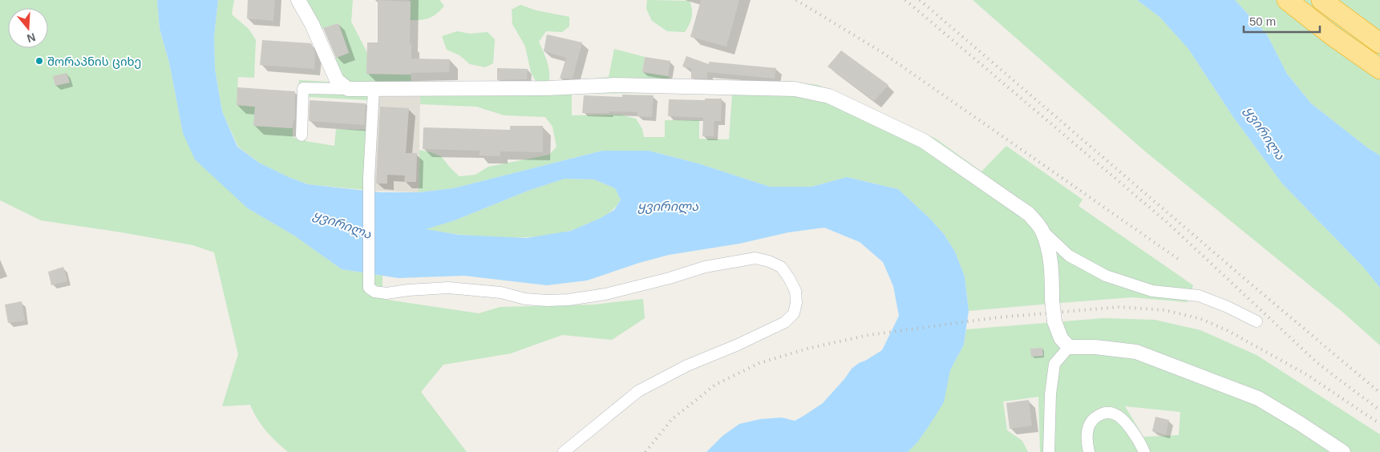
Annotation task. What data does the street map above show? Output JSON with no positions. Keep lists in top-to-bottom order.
{
  "water": ["ყვირილა"],
  "places": ["შორაპნის ციხე"],
  "scale_bar": "50 m",
  "north": "bottom"
}
